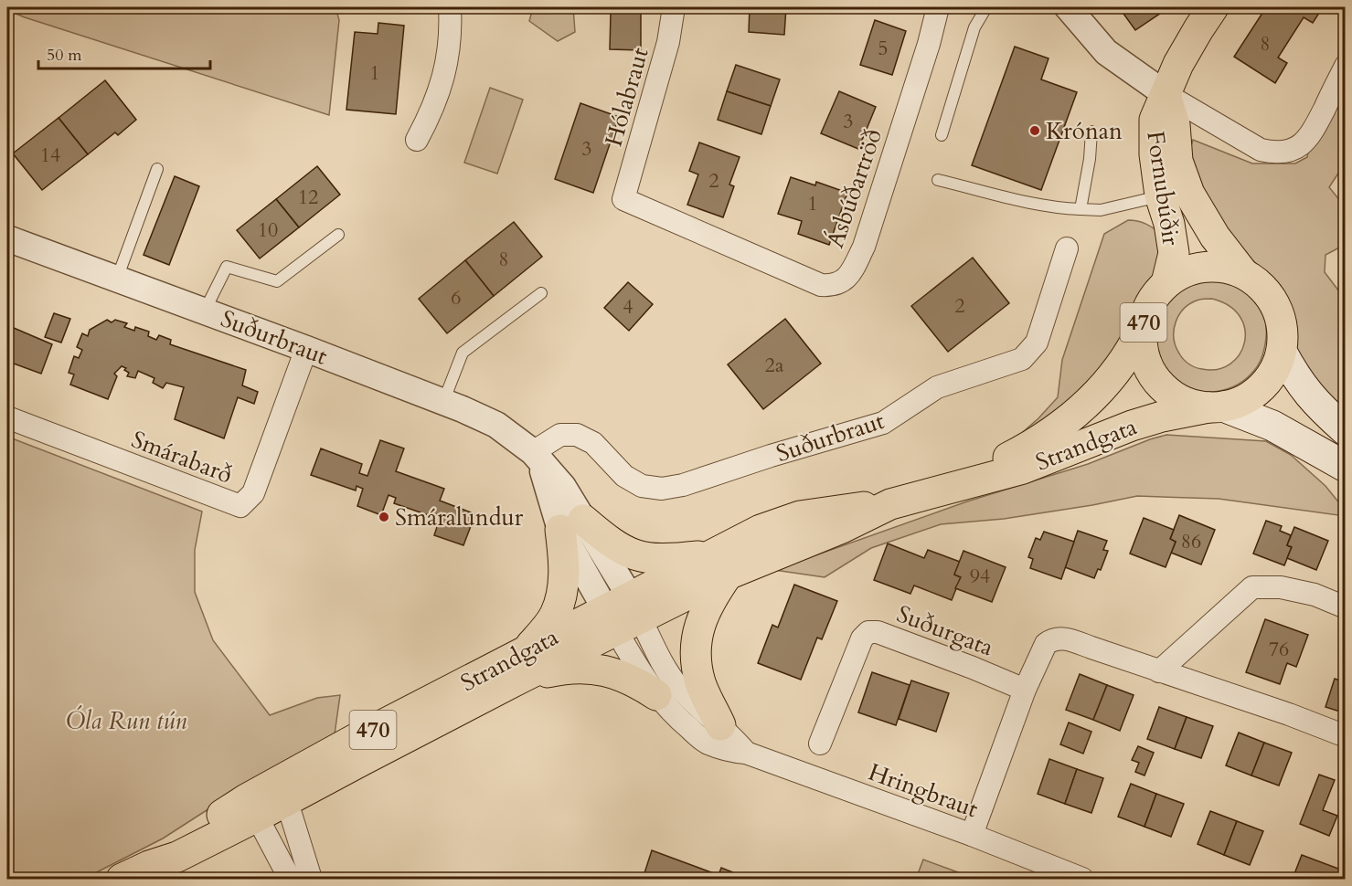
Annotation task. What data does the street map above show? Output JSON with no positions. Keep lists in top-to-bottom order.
{
  "streets": {
    "main road": ["Fornubúðir", "470", "Strandgata"],
    "street": [
      "Hólabraut",
      "Ásbúðartröð",
      "Suðurbraut",
      "Smárabarð",
      "Suðurgata",
      "Hringbraut"
    ]
  },
  "crossings": [
    ["Hólabraut", "Ásbúðartröð"],
    ["Fornubúðir", "470"],
    ["Fornubúðir", "Strandgata"],
    ["470", "Strandgata"],
    ["Suðurbraut", "Smárabarð"],
    ["Strandgata", "Hringbraut"]
  ],
  "parks": ["Óla Run tún"],
  "places": ["Krónan", "Smáralundur"],
  "house_numbers": [
    "8",
    "5",
    "1",
    "3",
    "3",
    "14",
    "2",
    "12",
    "1",
    "10",
    "8",
    "6",
    "2",
    "4",
    "2a",
    "86",
    "94",
    "76"
  ],
  "scale_bar": "50 m"
}
